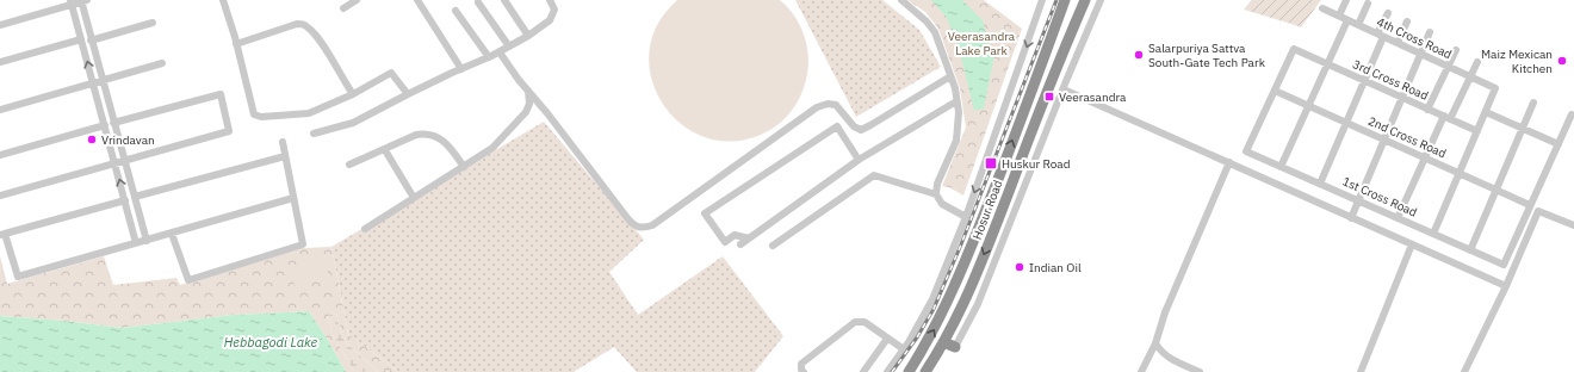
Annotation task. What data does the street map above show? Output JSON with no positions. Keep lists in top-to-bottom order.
{
  "streets": {
    "highway": ["Hosur Road"],
    "street": [
      "4th Cross Road",
      "3rd Cross Road",
      "2nd Cross Road",
      "1st Cross Road"
    ]
  },
  "crossings": [
    ["3rd Cross Road", "2nd Cross Road"],
    ["3rd Cross Road", "1st Cross Road"],
    ["2nd Cross Road", "1st Cross Road"]
  ],
  "water": ["Hebbagodi Lake"],
  "parks": ["Veerasandra Lake Park"],
  "places": {
    "other": [
      "Salarpuriya Sattva South-Gate Tech Park",
      "Maiz Mexican Kitchen",
      "Vrindavan",
      "Indian Oil"
    ],
    "transit": ["Veerasandra", "Huskur Road"]
  }
}
